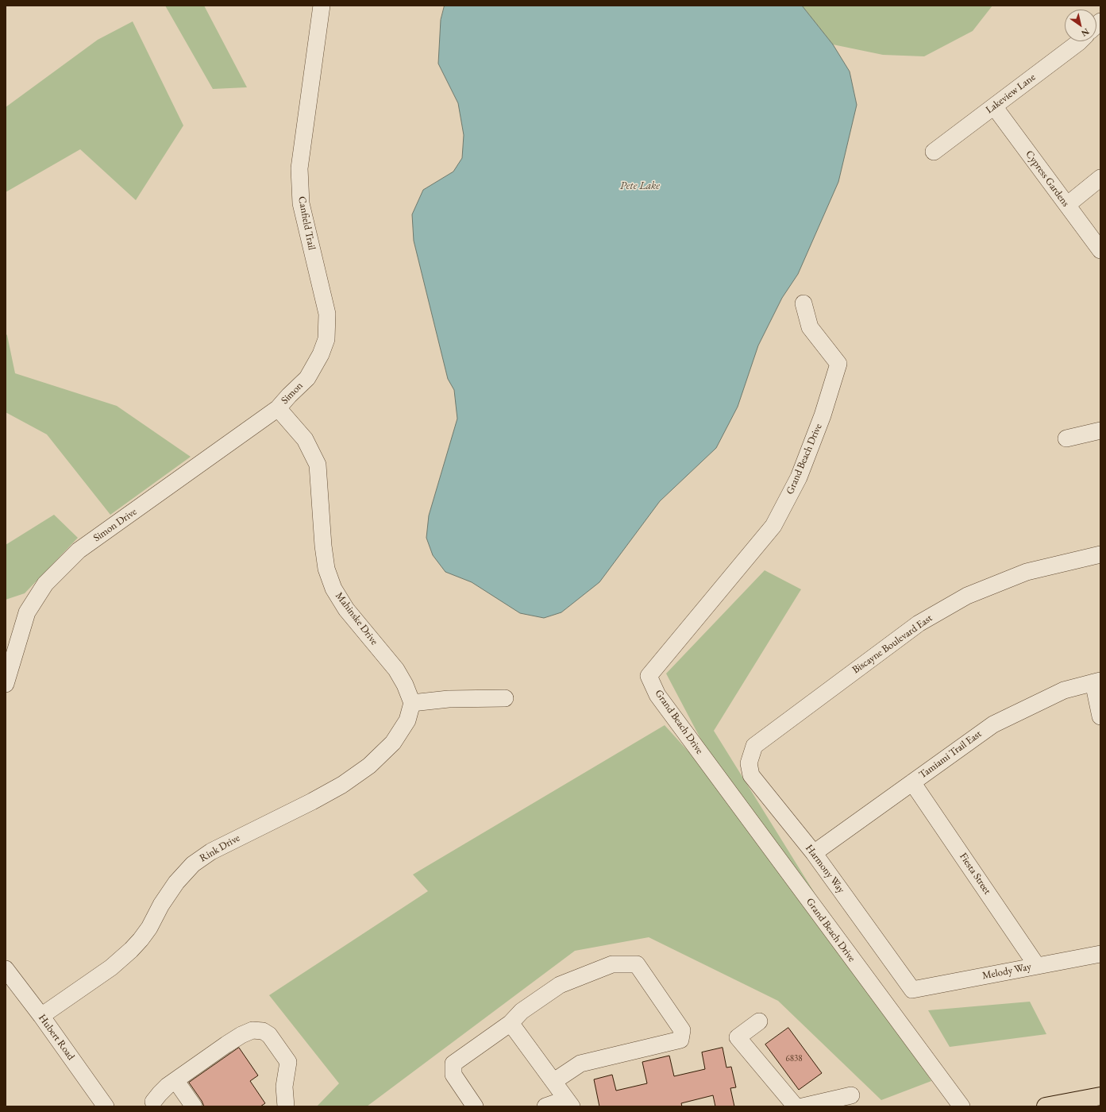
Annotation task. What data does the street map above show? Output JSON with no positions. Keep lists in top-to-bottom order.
{
  "streets": {
    "street": [
      "Lakeview Lane",
      "Cypress Gardens",
      "Canfield Trail",
      "Simon",
      "Grand Beach Drive",
      "Simon Drive",
      "Mahinske Drive",
      "Biscayne Boulevard East",
      "Tamiami Trail East",
      "Rink Drive",
      "Harmony Way",
      "Fiesta Street",
      "Melody Way",
      "Hubert Road"
    ]
  },
  "crossings": [
    ["Lakeview Lane", "Cypress Gardens"],
    ["Canfield Trail", "Simon"],
    ["Simon", "Simon Drive"],
    ["Simon", "Mahinske Drive"],
    ["Simon Drive", "Mahinske Drive"],
    ["Mahinske Drive", "Rink Drive"],
    ["Biscayne Boulevard East", "Harmony Way"],
    ["Tamiami Trail East", "Harmony Way"],
    ["Tamiami Trail East", "Fiesta Street"],
    ["Rink Drive", "Hubert Road"],
    ["Harmony Way", "Melody Way"],
    ["Fiesta Street", "Melody Way"]
  ],
  "water": ["Pete Lake"],
  "house_numbers": ["6838"],
  "north": "bottom right"
}
